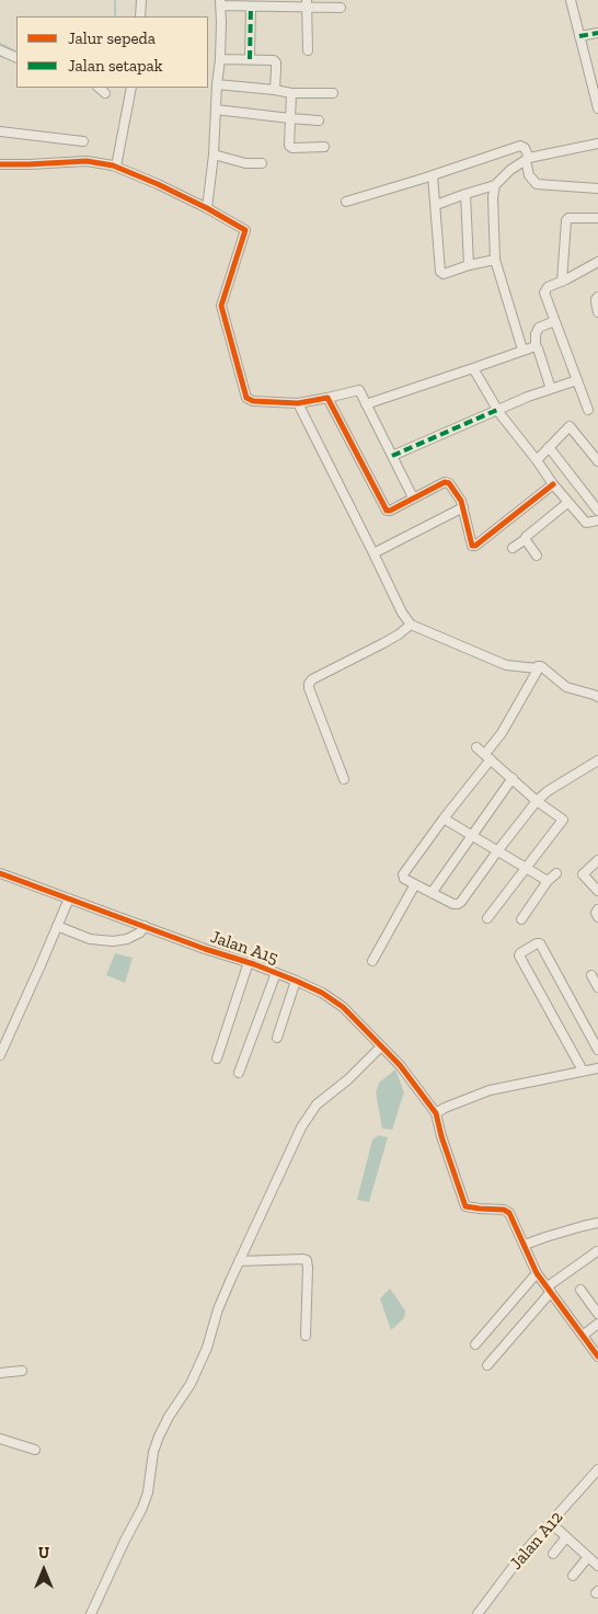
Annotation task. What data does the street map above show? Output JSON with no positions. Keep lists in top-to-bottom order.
{
  "streets": {
    "street": ["Jalan A15", "Jalan A12"]
  },
  "legend": ["Jalur sepeda", "Jalan setapak"],
  "north": "top"
}
